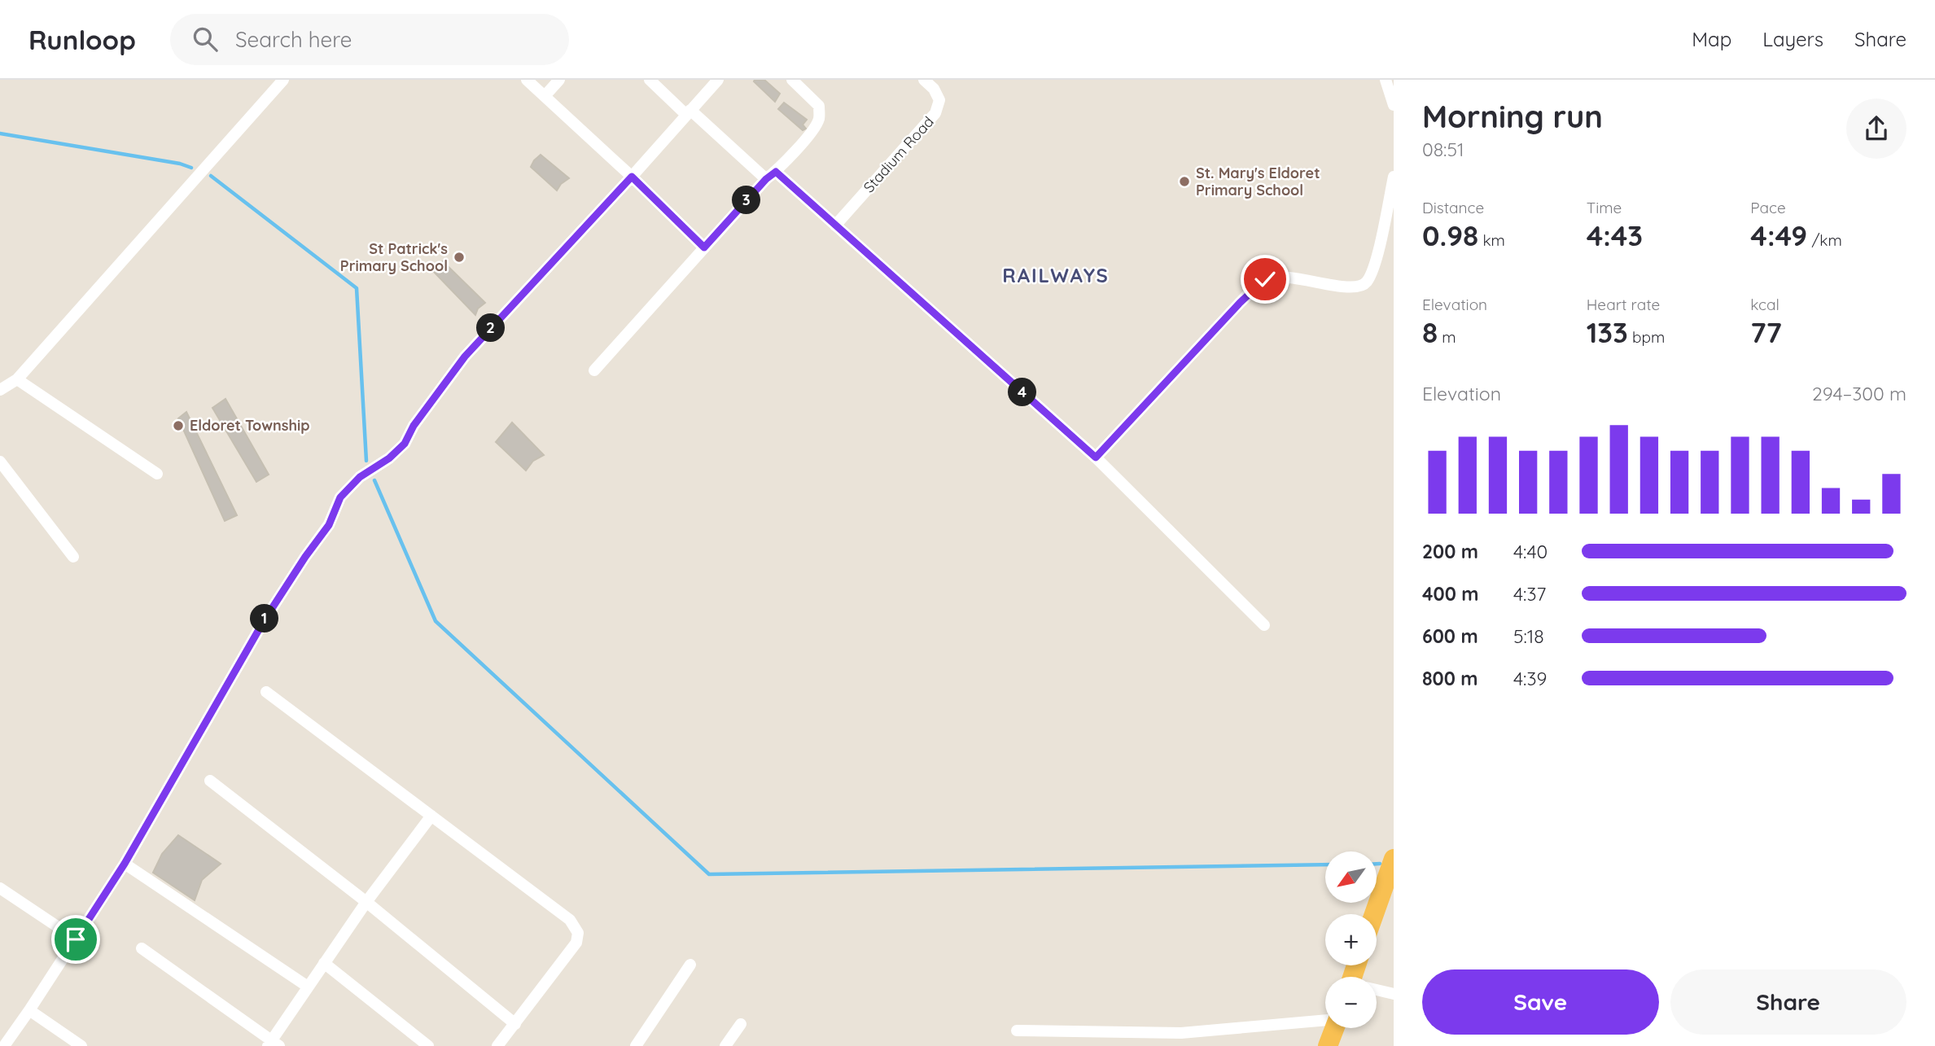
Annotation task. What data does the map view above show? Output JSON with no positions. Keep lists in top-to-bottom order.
{
  "streets": {
    "street": ["Stadium Road"]
  },
  "districts": ["RAILWAYS"],
  "places": ["St. Mary's Eldoret Primary School", "St Patrick's Primary School", "Eldoret Township"],
  "north": "bottom left",
  "page": {
    "header": "Runloop",
    "search": "Search here",
    "nav": ["Map", "Layers", "Share"],
    "heading": ["Morning run", "08:51"],
    "stats": [
      ["Distance", "0.98 km"],
      ["Time", "4:43"],
      ["Pace", "4:49 /km"],
      ["Elevation", "8 m"],
      ["Heart rate", "133 bpm"],
      ["kcal", "77"]
    ],
    "pins": [
      "3",
      "2",
      "4",
      "1"
    ],
    "chart": ["Elevation", "294–300 m"],
    "list": [
      {
        "name": "200 m",
        "note": "4:40"
      },
      {
        "name": "400 m",
        "note": "4:37"
      },
      {
        "name": "600 m",
        "note": "5:18"
      },
      {
        "name": "800 m",
        "note": "4:39"
      }
    ],
    "map_buttons": ["+", "−"],
    "buttons": ["Save", "Share"]
  }
}
